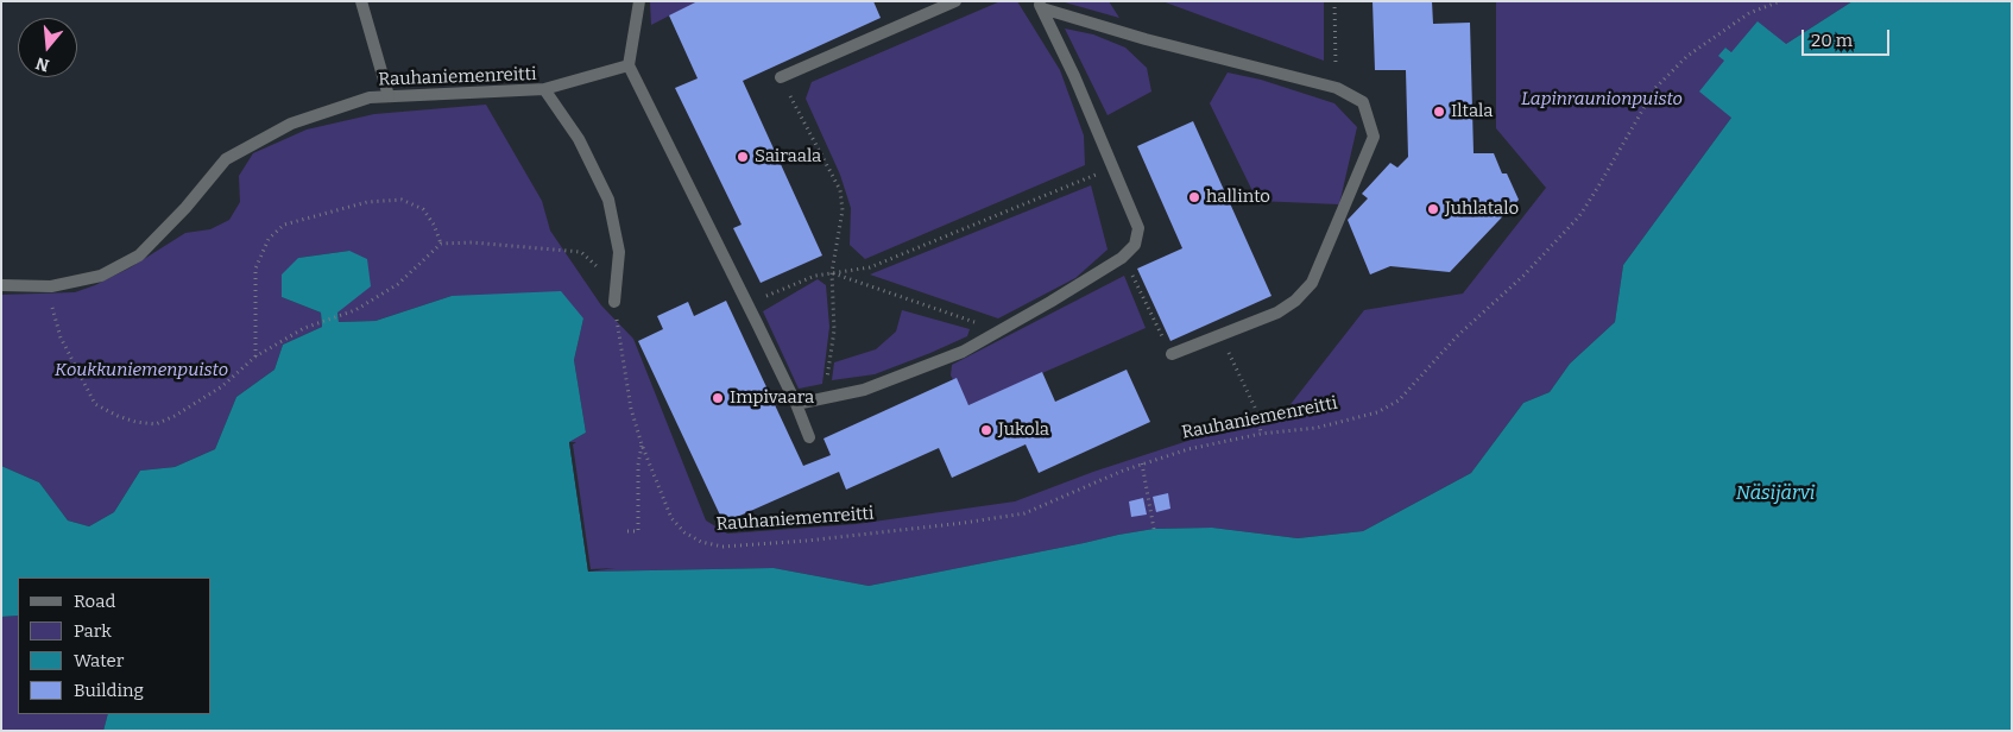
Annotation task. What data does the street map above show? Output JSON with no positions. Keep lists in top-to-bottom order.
{
  "streets": {
    "street": ["Rauhaniemenreitti"]
  },
  "water": ["Näsijärvi"],
  "parks": ["Lapinraunionpuisto", "Koukkuniemenpuisto"],
  "places": [
    "Iltala",
    "Sairaala",
    "hallinto",
    "Juhlatalo",
    "Impivaara",
    "Jukola"
  ],
  "legend": [
    "Road",
    "Park",
    "Water",
    "Building"
  ],
  "scale_bar": "20 m",
  "north": "bottom"
}
